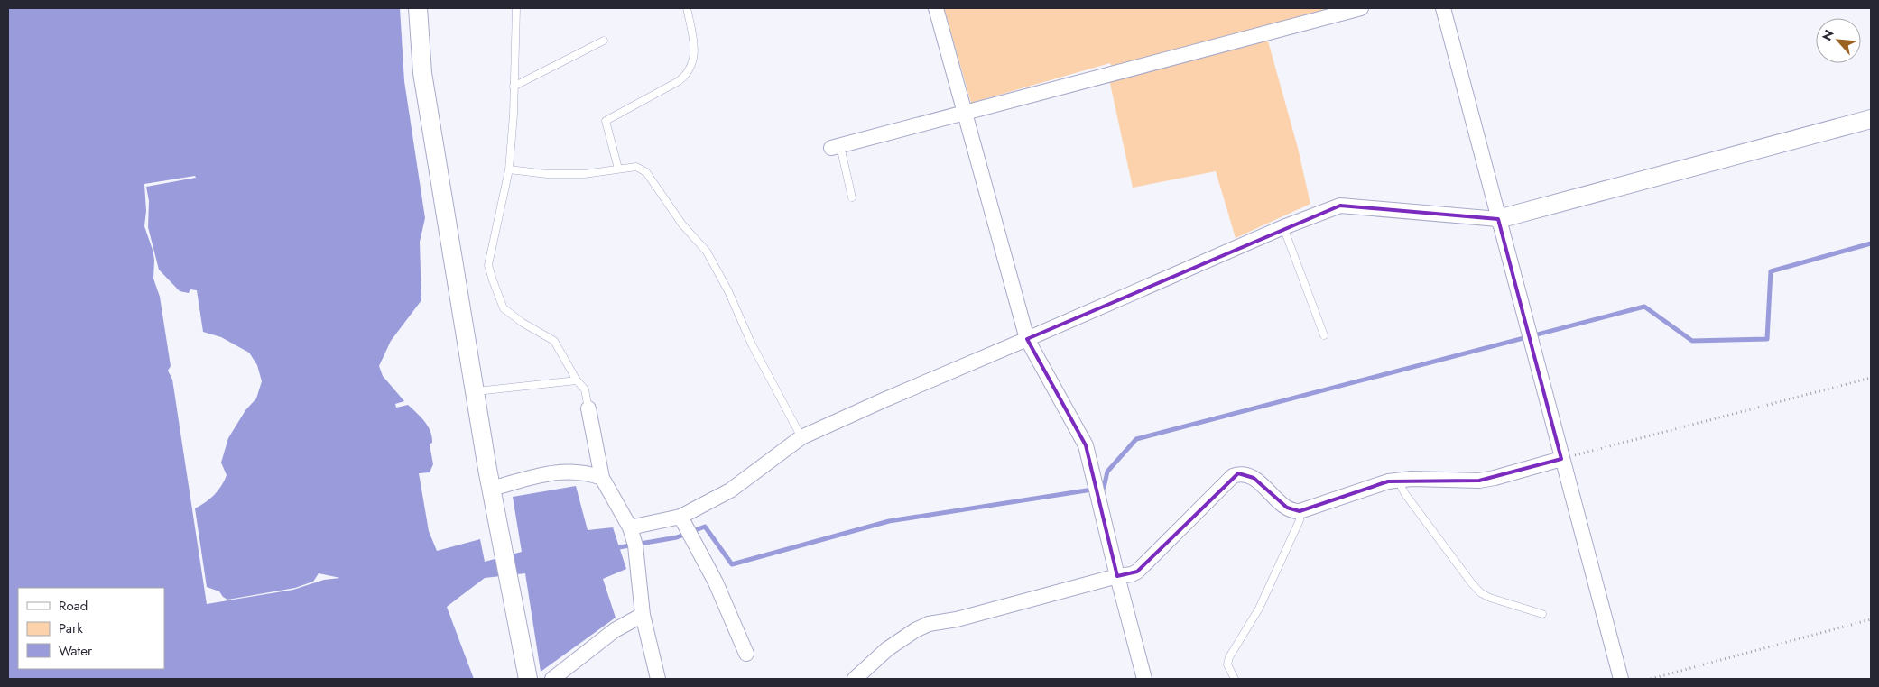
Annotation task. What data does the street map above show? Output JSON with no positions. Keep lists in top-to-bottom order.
{
  "legend": ["Road", "Park", "Water"],
  "north": "top left"
}
